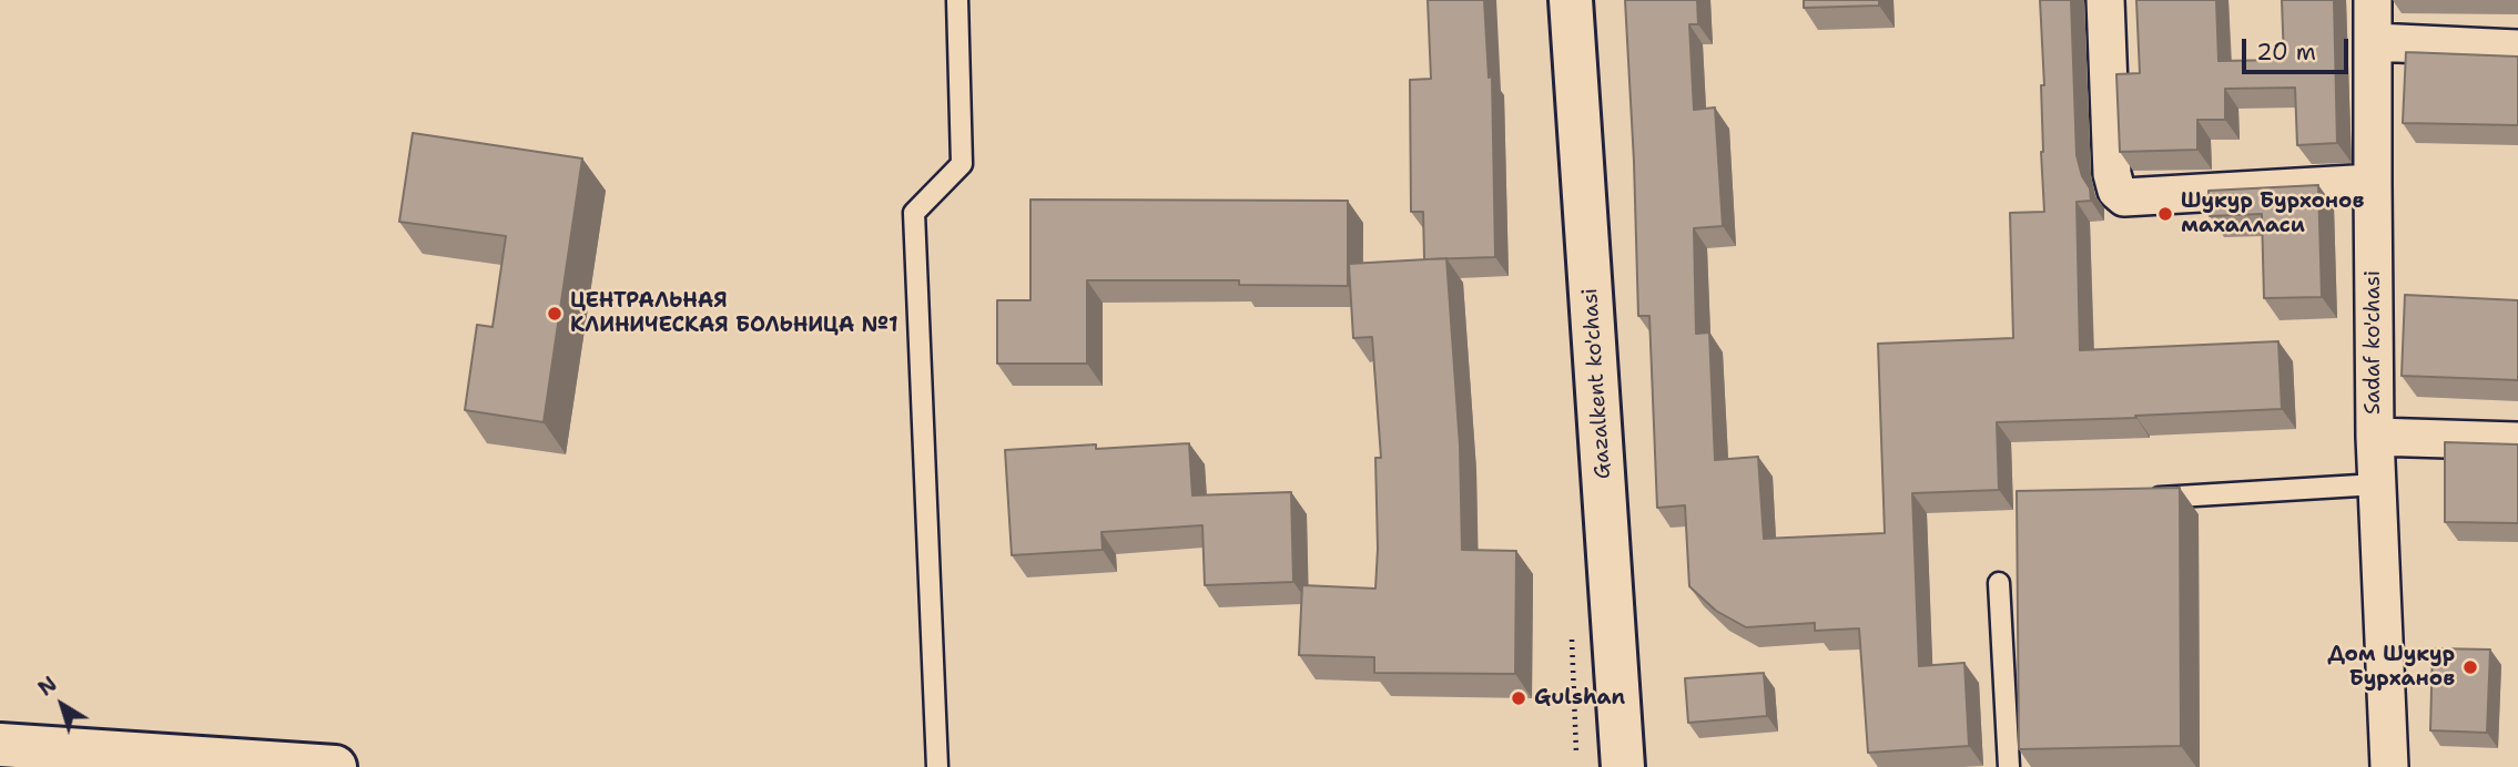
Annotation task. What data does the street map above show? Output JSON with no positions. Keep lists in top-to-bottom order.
{
  "streets": {
    "street": ["Sadaf ko'chasi", "Gazalkent ko'chasi"]
  },
  "places": [
    "Шукур Бурхонов махалласи",
    "ЦЕНТРАЛЬНАЯ КЛИНИЧЕСКАЯ БОЛЬНИЦА №1",
    "Дом Шукур Бурханов",
    "Gulshan"
  ],
  "scale_bar": "20 m",
  "north": "top left"
}
